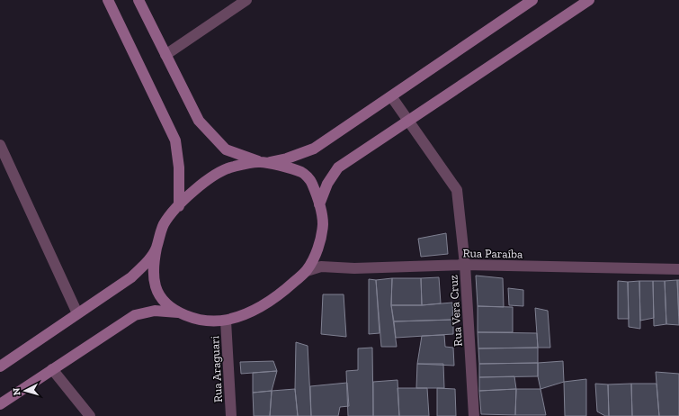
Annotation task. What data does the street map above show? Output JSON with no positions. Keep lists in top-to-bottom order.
{
  "streets": {
    "street": ["Rua Paraíba", "Rua Vera Cruz", "Rua Araguari"]
  },
  "crossings": [
    ["Rua Paraíba", "Rua Vera Cruz"]
  ],
  "north": "left"
}
